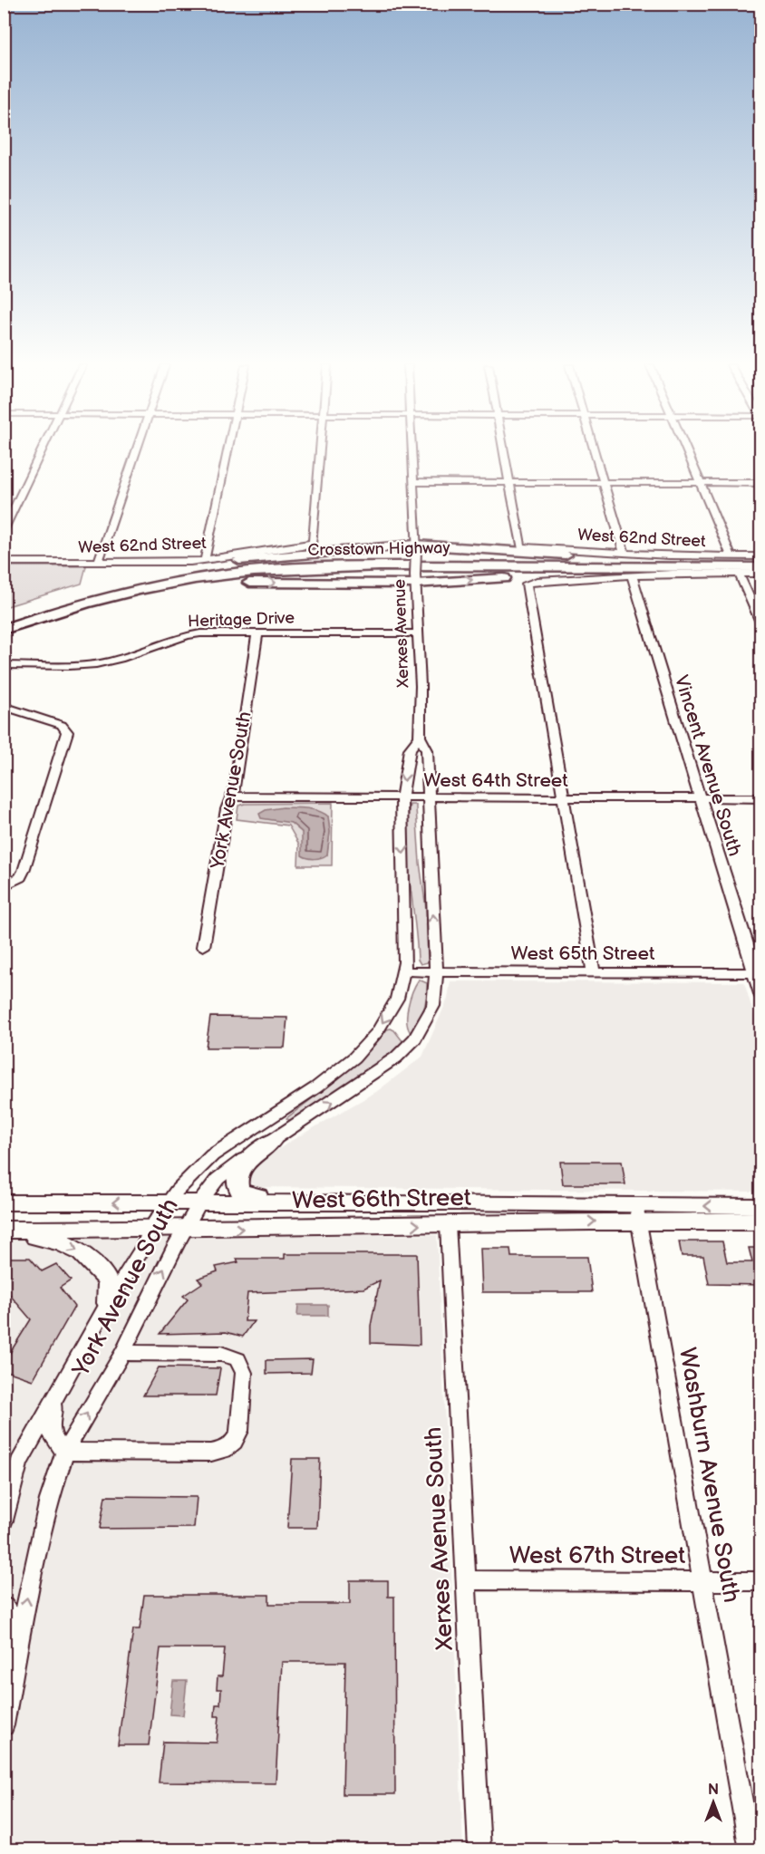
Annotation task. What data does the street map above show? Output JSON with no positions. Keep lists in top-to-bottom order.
{
  "streets": {
    "highway": ["Crosstown Highway"],
    "main road": ["West 66th Street"],
    "street": [
      "West 62nd Street",
      "Heritage Drive",
      "Xerxes Avenue",
      "Vincent Avenue South",
      "West 64th Street",
      "York Avenue South",
      "West 65th Street",
      "Washburn Avenue South",
      "Xerxes Avenue South",
      "West 67th Street"
    ]
  },
  "crossings": [
    ["West 62nd Street", "Vincent Avenue South"],
    ["West 62nd Street", "West 64th Street"],
    ["Heritage Drive", "Xerxes Avenue"],
    ["Heritage Drive", "York Avenue South"],
    ["Xerxes Avenue", "West 64th Street"],
    ["Xerxes Avenue", "York Avenue South"],
    ["Xerxes Avenue", "West 65th Street"],
    ["Vincent Avenue South", "West 64th Street"],
    ["Vincent Avenue South", "West 65th Street"],
    ["West 64th Street", "York Avenue South"],
    ["York Avenue South", "West 65th Street"],
    ["York Avenue South", "West 66th Street"],
    ["West 66th Street", "Washburn Avenue South"],
    ["West 66th Street", "Xerxes Avenue South"],
    ["Washburn Avenue South", "West 67th Street"],
    ["Xerxes Avenue South", "West 67th Street"]
  ],
  "north": "top"
}
